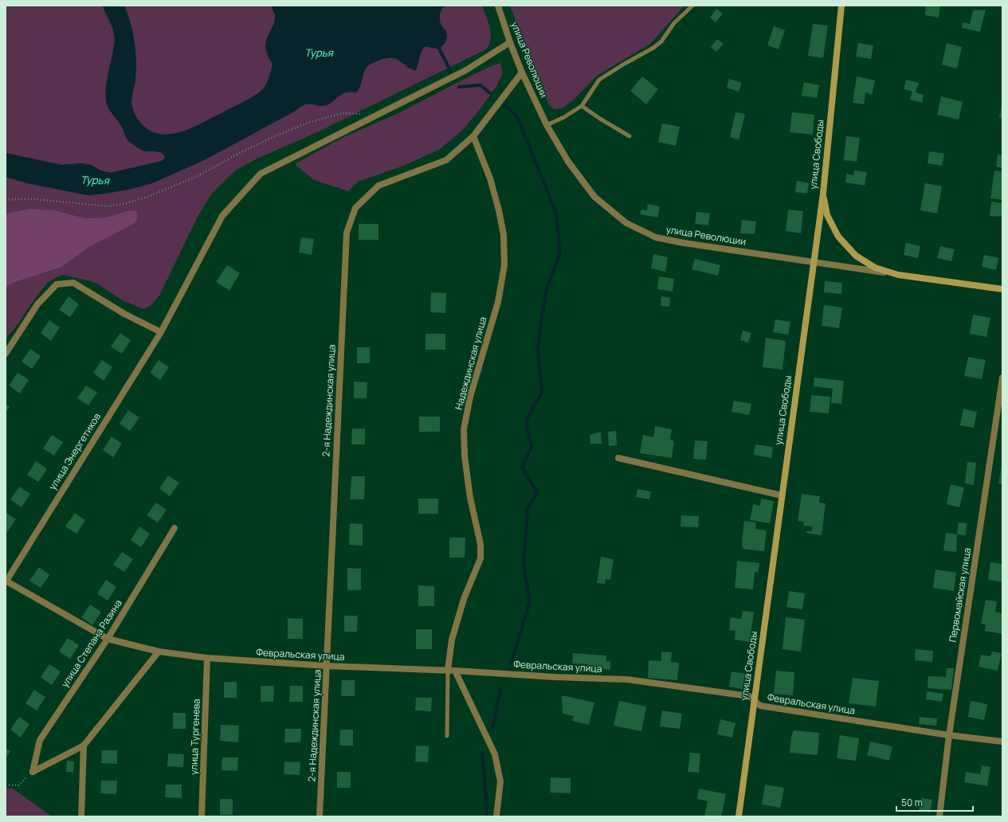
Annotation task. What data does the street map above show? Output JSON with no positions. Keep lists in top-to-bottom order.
{
  "streets": {
    "main road": ["улица Революции", "улица Свободы"],
    "street": [
      "Надеждинская улица",
      "2-я Надеждинская улица",
      "улица Энергетиков",
      "Первомайская улица",
      "улица Степана Разина",
      "Февральская улица",
      "улица Тургенева"
    ]
  },
  "crossings": [
    ["улица Революции", "улица Свободы"],
    ["улица Революции", "2-я Надеждинская улица"],
    ["улица Революции", "улица Энергетиков"],
    ["улица Свободы", "Февральская улица"],
    ["Надеждинская улица", "2-я Надеждинская улица"],
    ["Надеждинская улица", "Февральская улица"],
    ["2-я Надеждинская улица", "Февральская улица"],
    ["улица Энергетиков", "Февральская улица"],
    ["Первомайская улица", "Февральская улица"],
    ["улица Степана Разина", "Февральская улица"],
    ["Февральская улица", "улица Тургенева"]
  ],
  "water": ["Турья"],
  "scale_bar": "50 m"
}
